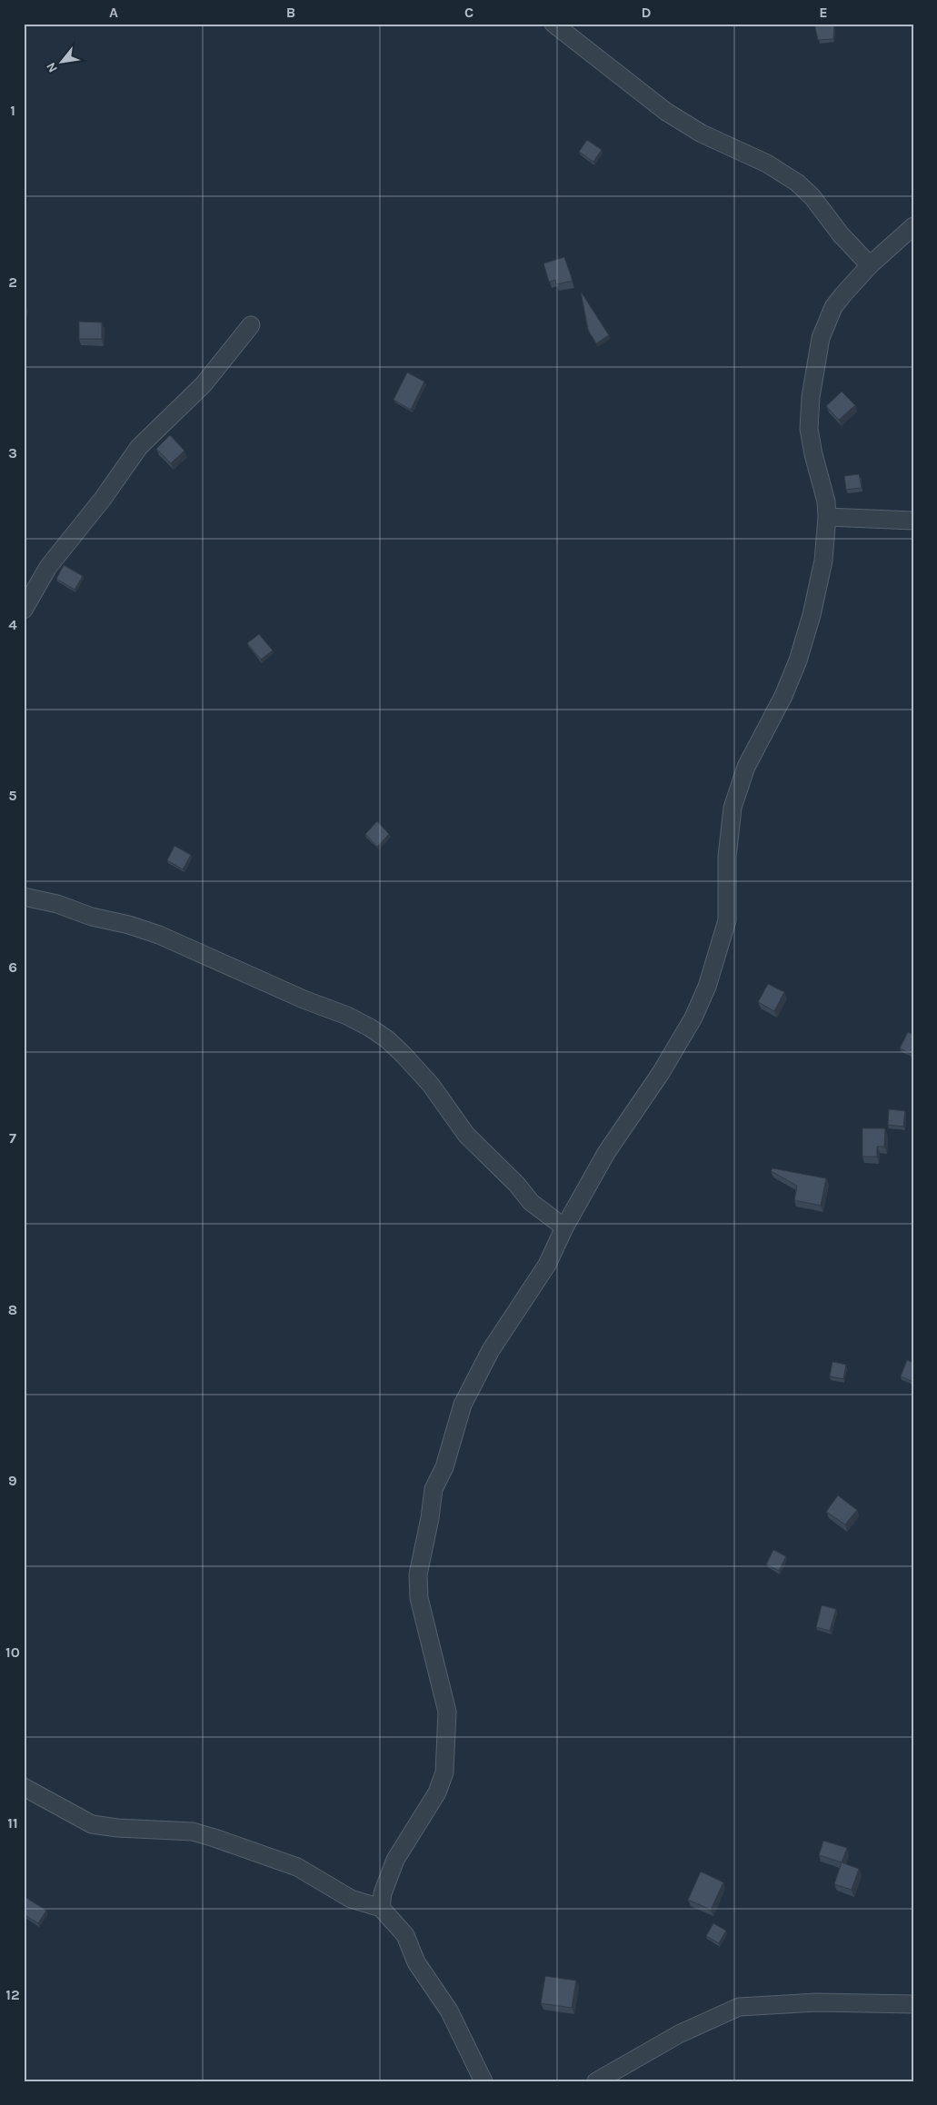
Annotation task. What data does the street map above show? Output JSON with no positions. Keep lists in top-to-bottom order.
{
  "north": "bottom left",
  "grid": {
    "columns": [
      "A",
      "B",
      "C",
      "D",
      "E"
    ],
    "rows": [
      "1",
      "2",
      "3",
      "4",
      "5",
      "6",
      "7",
      "8",
      "9",
      "10",
      "11",
      "12"
    ]
  }
}
